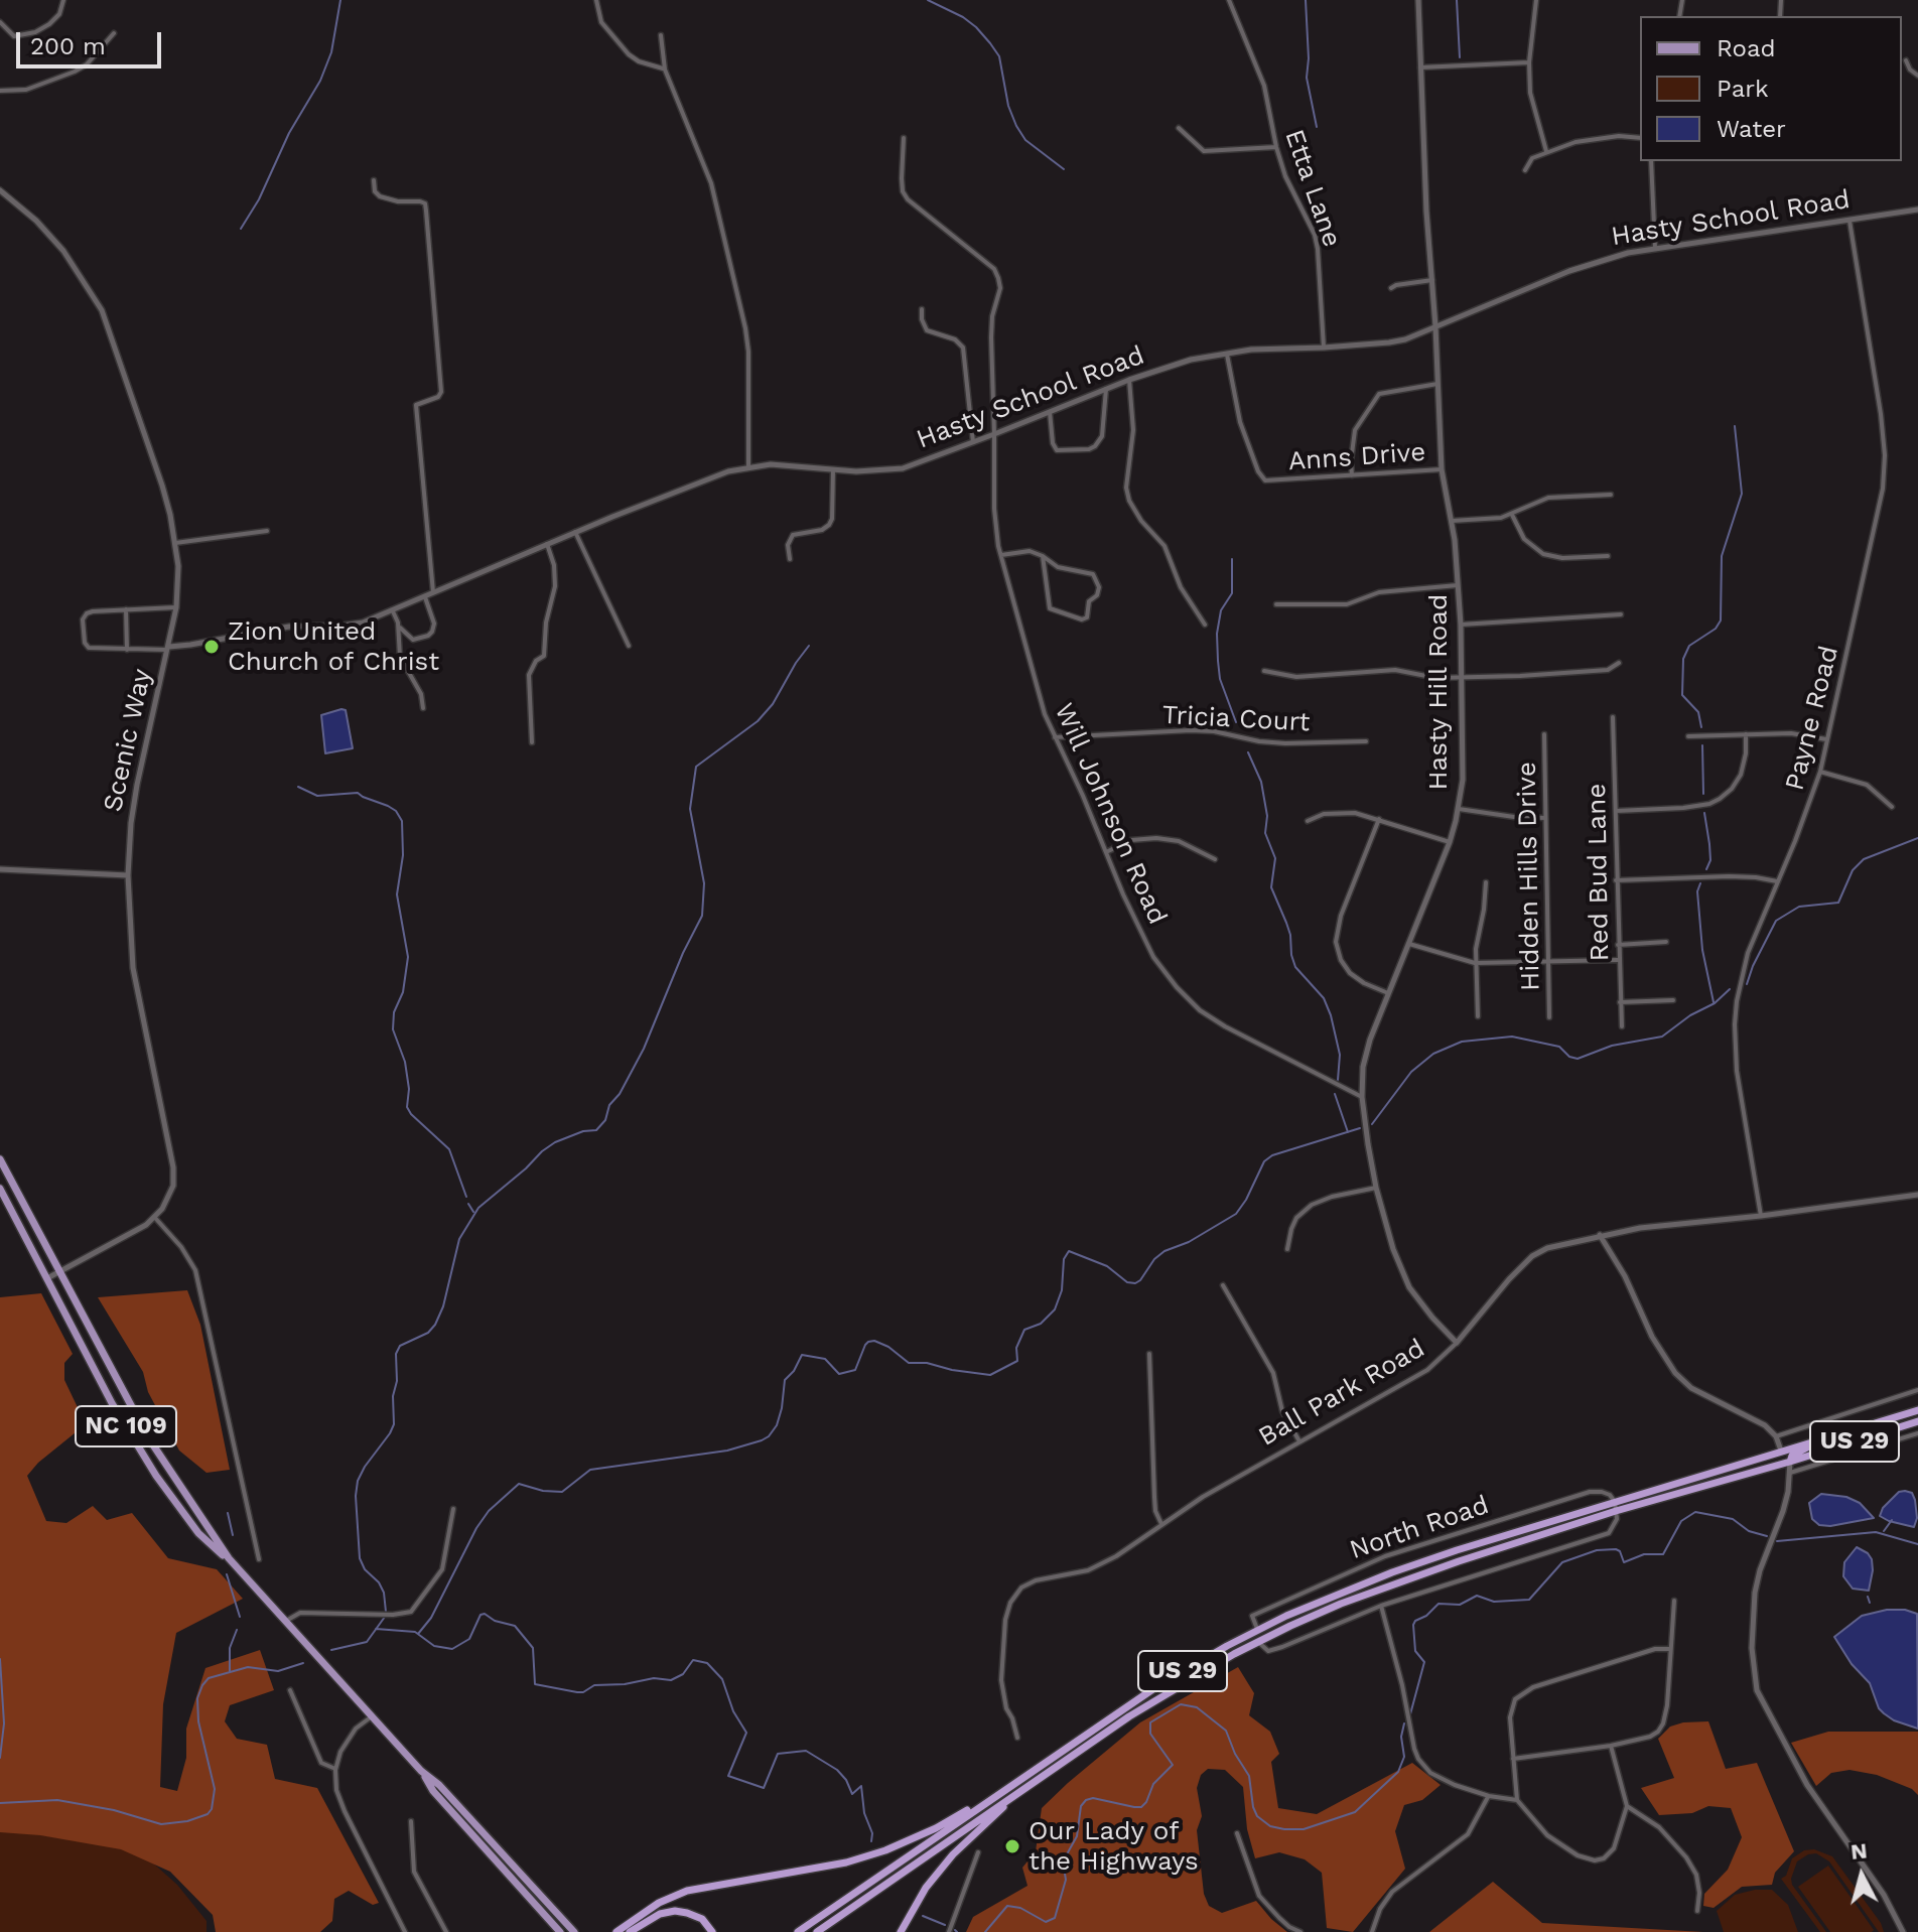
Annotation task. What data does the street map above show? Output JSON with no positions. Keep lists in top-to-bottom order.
{
  "streets": {
    "highway": ["US 29"],
    "main road": ["NC 109"],
    "street": [
      "Etta Lane",
      "Hasty School Road",
      "Anns Drive",
      "Hasty Hill Road",
      "Payne Road",
      "Tricia Court",
      "Scenic Way",
      "Will Johnson Road",
      "Red Bud Lane",
      "Hidden Hills Drive",
      "Ball Park Road",
      "North Road"
    ]
  },
  "crossings": [
    ["Etta Lane", "Hasty School Road"],
    ["Hasty School Road", "Anns Drive"],
    ["Hasty School Road", "Hasty Hill Road"],
    ["Hasty School Road", "Payne Road"],
    ["Hasty School Road", "Scenic Way"],
    ["Hasty School Road", "Will Johnson Road"],
    ["Anns Drive", "Hasty Hill Road"],
    ["Hasty Hill Road", "Will Johnson Road"],
    ["Hasty Hill Road", "Ball Park Road"],
    ["Payne Road", "Ball Park Road"],
    ["Tricia Court", "Will Johnson Road"],
    ["US 29", "North Road"]
  ],
  "places": ["Zion United Church of Christ", "Our Lady of the Highways"],
  "legend": ["Road", "Park", "Water"],
  "scale_bar": "200 m",
  "north": "top"
}
